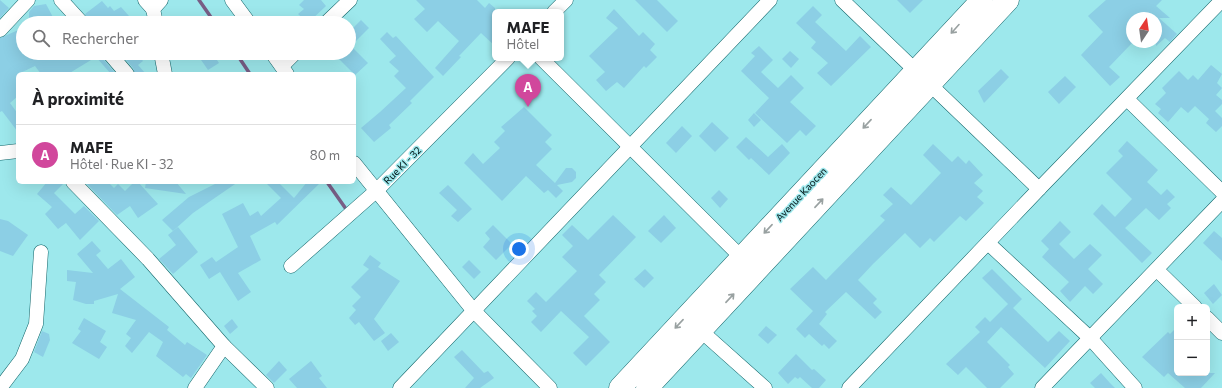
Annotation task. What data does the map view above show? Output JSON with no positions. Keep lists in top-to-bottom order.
{
  "streets": {
    "highway": ["Avenue Kaocen"],
    "street": ["Rue KI - 32"]
  },
  "north": "top",
  "page": {
    "popup": ["MAFE", "Hôtel"],
    "search": "Rechercher",
    "heading": "À proximité",
    "pins": "A",
    "list": [
      {
        "mark": "A",
        "name": "MAFE",
        "note": "Hôtel · Rue KI - 32",
        "value": "80 m"
      }
    ],
    "map_buttons": ["+", "−"]
  }
}
